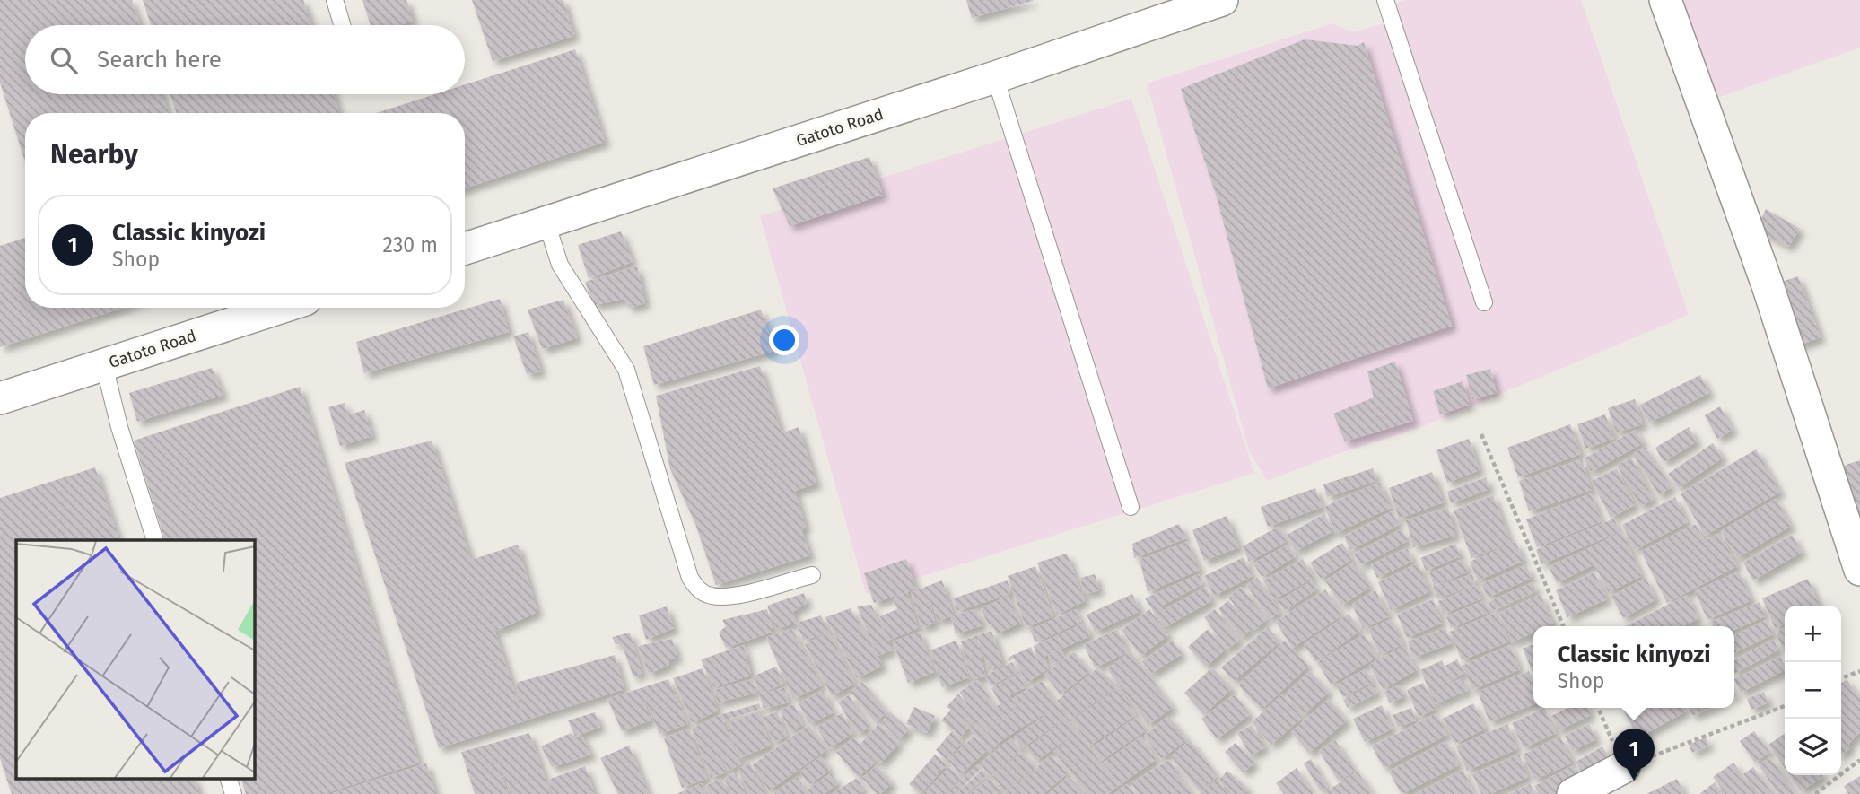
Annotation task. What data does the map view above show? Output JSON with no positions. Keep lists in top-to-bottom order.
{
  "streets": {
    "street": ["Gatoto Road"]
  },
  "page": {
    "search": "Search here",
    "heading": "Nearby",
    "list": [
      {
        "mark": "1",
        "name": "Classic kinyozi",
        "note": "Shop",
        "value": "230 m"
      }
    ],
    "map_buttons": ["+", "−"],
    "popup": ["Classic kinyozi", "Shop"],
    "pins": "1"
  }
}
